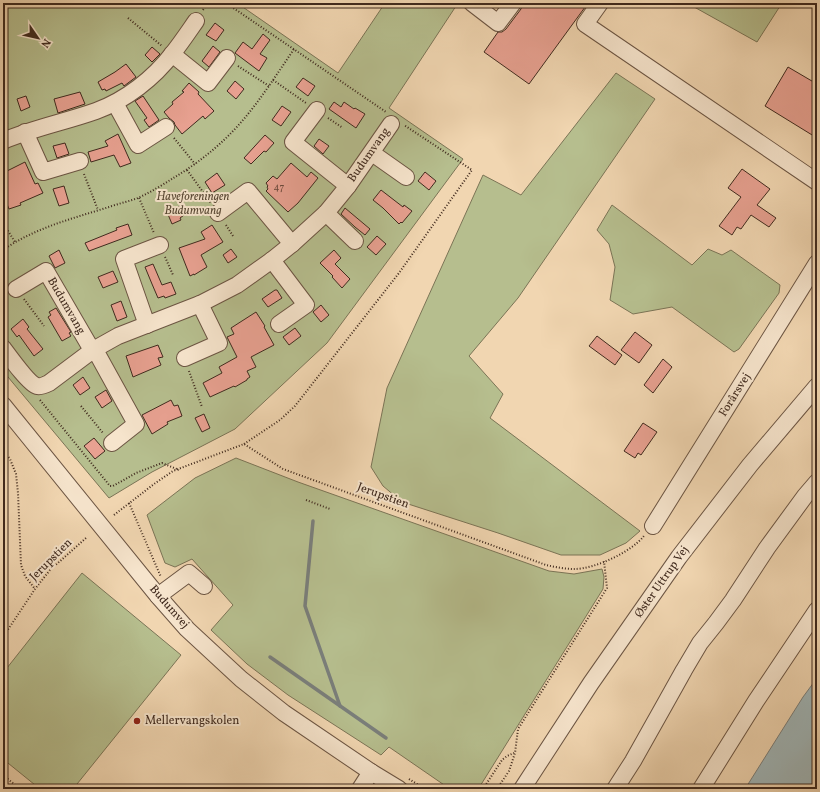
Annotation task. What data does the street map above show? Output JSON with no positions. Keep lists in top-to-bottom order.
{
  "streets": {
    "street": [
      "Budumvang",
      "Forårsvej",
      "Øster Uttrup Vej",
      "Budumvej"
    ],
    "path": ["Jerupstien"]
  },
  "crossings": [
    ["Forårsvej", "Jerupstien"]
  ],
  "parks": ["Haveforeningen Budumvang"],
  "places": ["Mellervangskolen"],
  "house_numbers": ["47"],
  "north": "bottom right"
}
